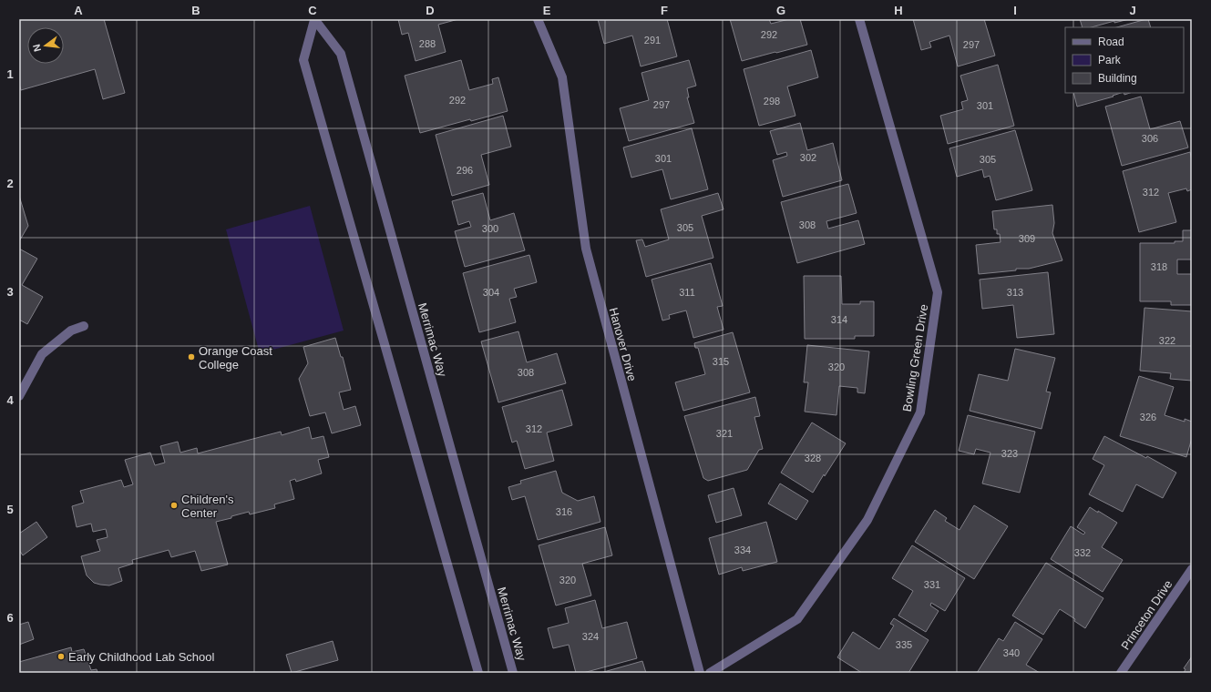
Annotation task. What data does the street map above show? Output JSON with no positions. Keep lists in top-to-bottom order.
{
  "streets": {
    "street": [
      "Merrimac Way",
      "Hanover Drive",
      "Bowling Green Drive",
      "Princeton Drive"
    ]
  },
  "places": ["Orange Coast College", "Children's Center", "Early Childhood Lab School"],
  "house_numbers": [
    "292",
    "291",
    "288",
    "297",
    "292",
    "298",
    "297",
    "301",
    "306",
    "302",
    "301",
    "305",
    "296",
    "312",
    "308",
    "305",
    "300",
    "309",
    "318",
    "304",
    "311",
    "313",
    "314",
    "322",
    "315",
    "320",
    "308",
    "326",
    "312",
    "321",
    "323",
    "328",
    "316",
    "334",
    "332",
    "320",
    "331",
    "324",
    "335",
    "340"
  ],
  "legend": ["Road", "Park", "Building"],
  "north": "left",
  "grid": {
    "columns": [
      "A",
      "B",
      "C",
      "D",
      "E",
      "F",
      "G",
      "H",
      "I",
      "J"
    ],
    "rows": [
      "1",
      "2",
      "3",
      "4",
      "5",
      "6"
    ]
  }
}
